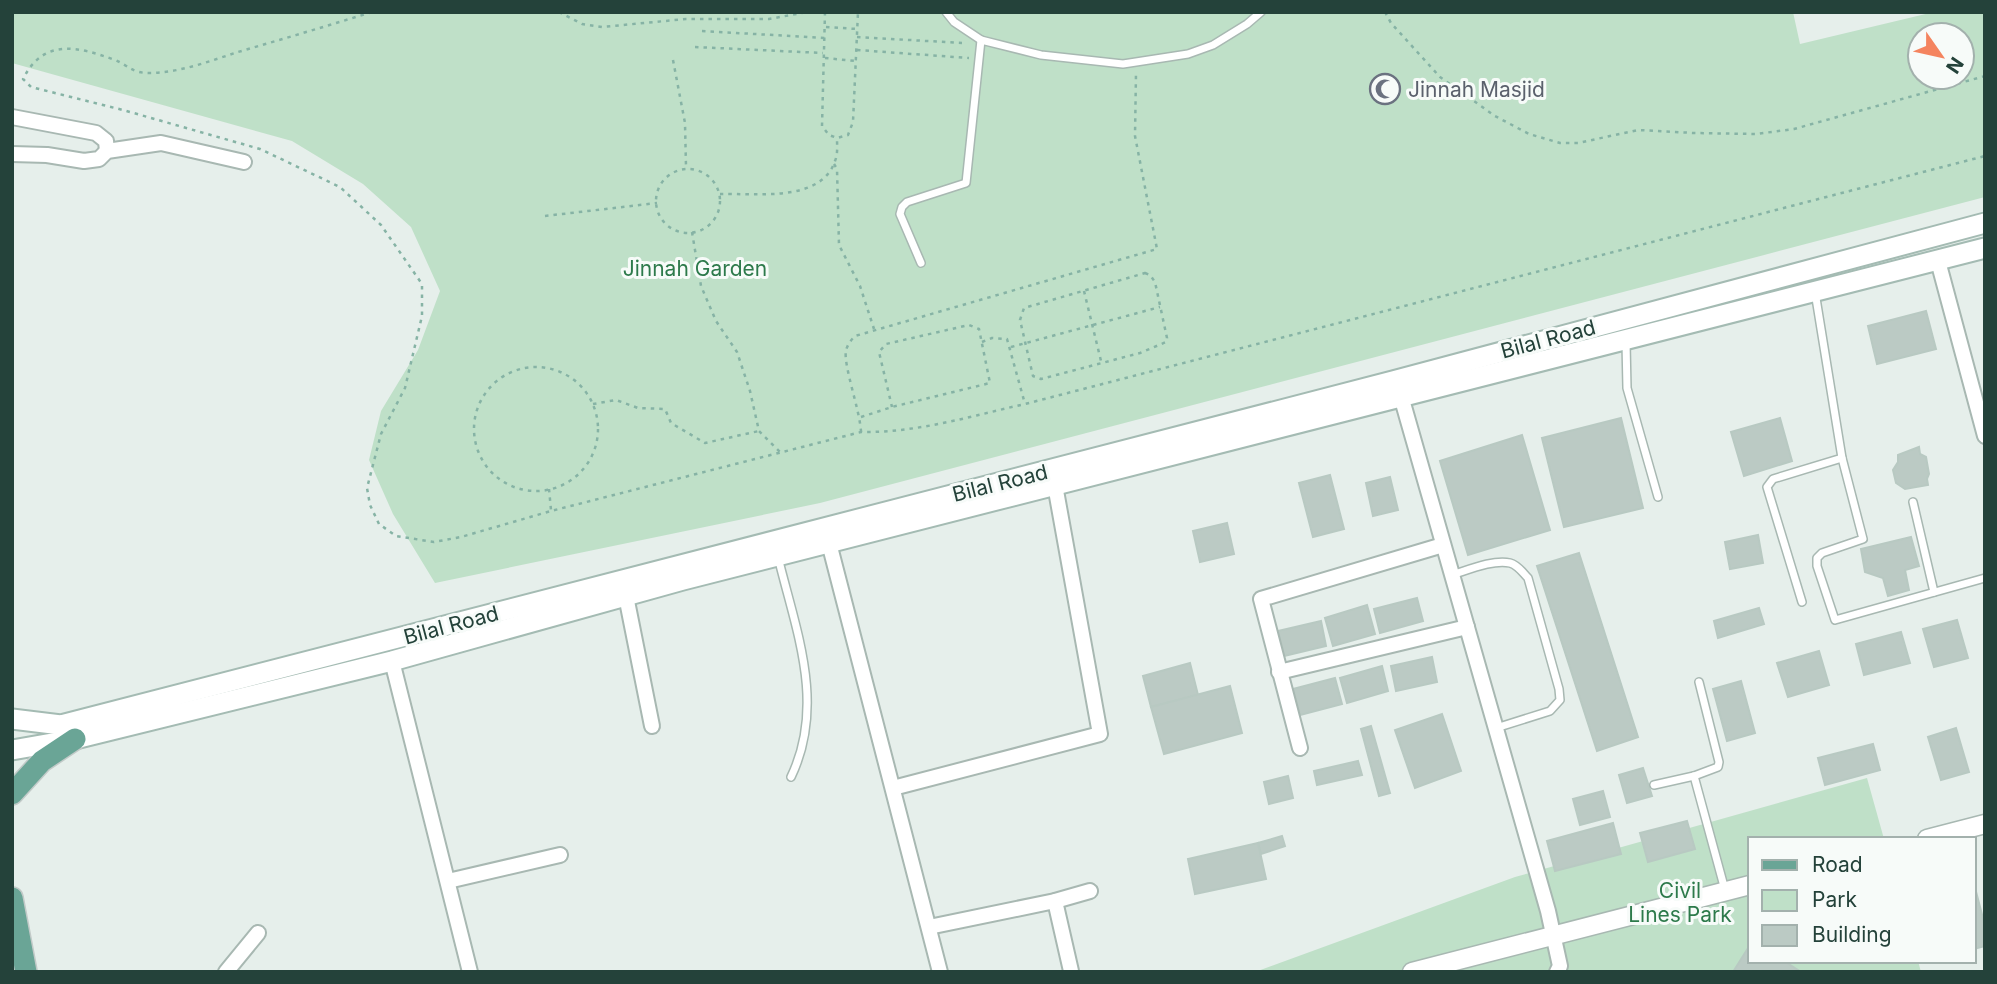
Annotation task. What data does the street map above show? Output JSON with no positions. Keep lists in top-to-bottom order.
{
  "streets": {
    "main road": ["Bilal Road"]
  },
  "parks": ["Jinnah Garden", "Civil Lines Park"],
  "places": {
    "mosque": ["Jinnah Masjid"]
  },
  "legend": ["Road", "Park", "Building"],
  "north": "bottom right"
}
